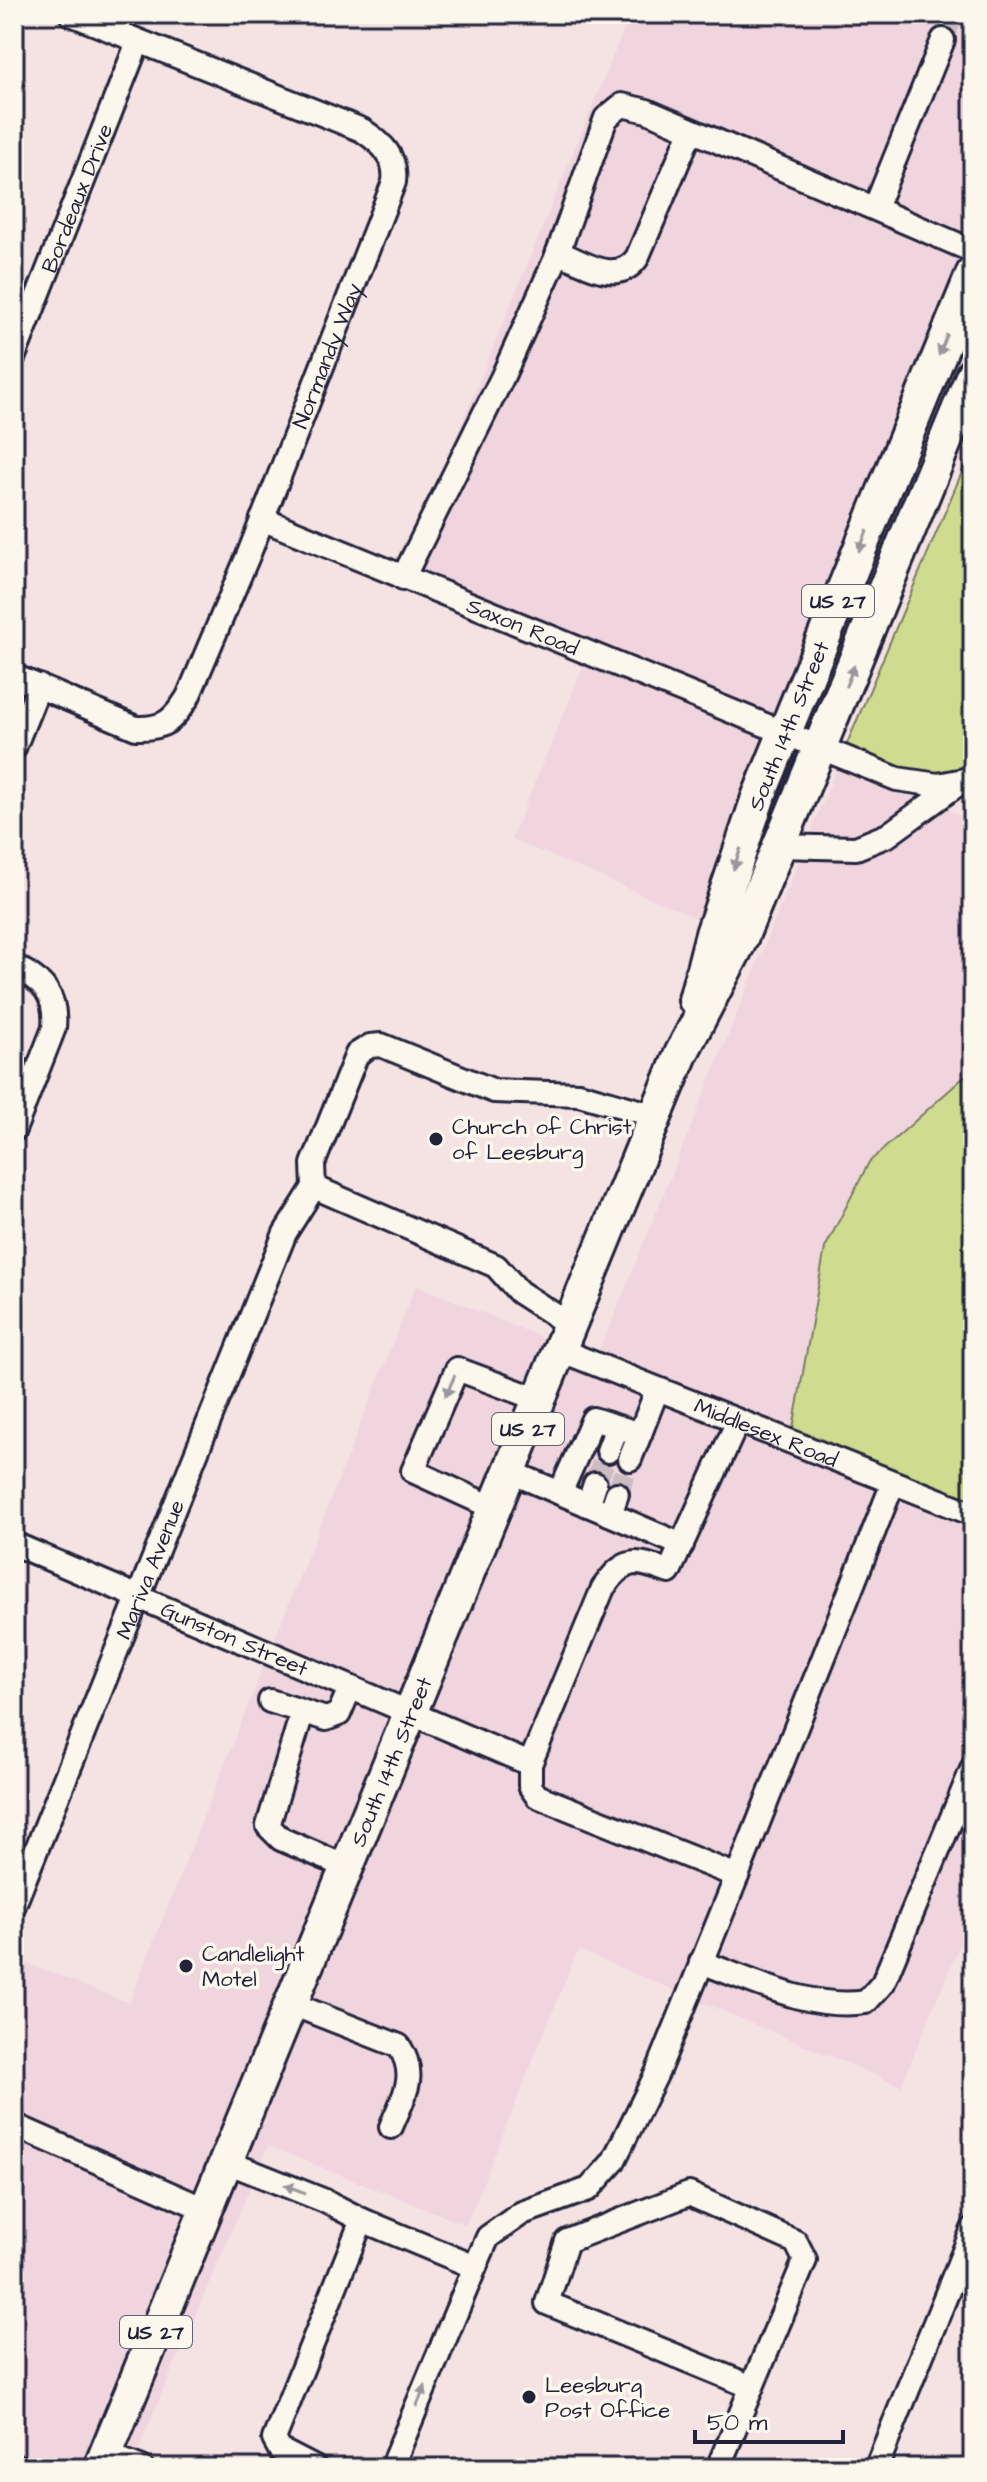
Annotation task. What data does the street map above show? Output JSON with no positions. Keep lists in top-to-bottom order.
{
  "streets": {
    "highway": ["US 27", "South 14th Street"],
    "street": [
      "Bordeaux Drive",
      "Normandy Way",
      "Saxon Road",
      "Middlesex Road",
      "Mariva Avenue",
      "Gunston Street"
    ]
  },
  "crossings": [
    ["Bordeaux Drive", "Normandy Way"],
    ["Normandy Way", "Saxon Road"],
    ["Saxon Road", "South 14th Street"],
    ["South 14th Street", "Middlesex Road"],
    ["South 14th Street", "Gunston Street"],
    ["Middlesex Road", "Mariva Avenue"],
    ["Mariva Avenue", "Gunston Street"]
  ],
  "places": ["Church of Christ of Leesburg", "Candlelight Motel", "Leesburg Post Office"],
  "scale_bar": "50 m"
}
